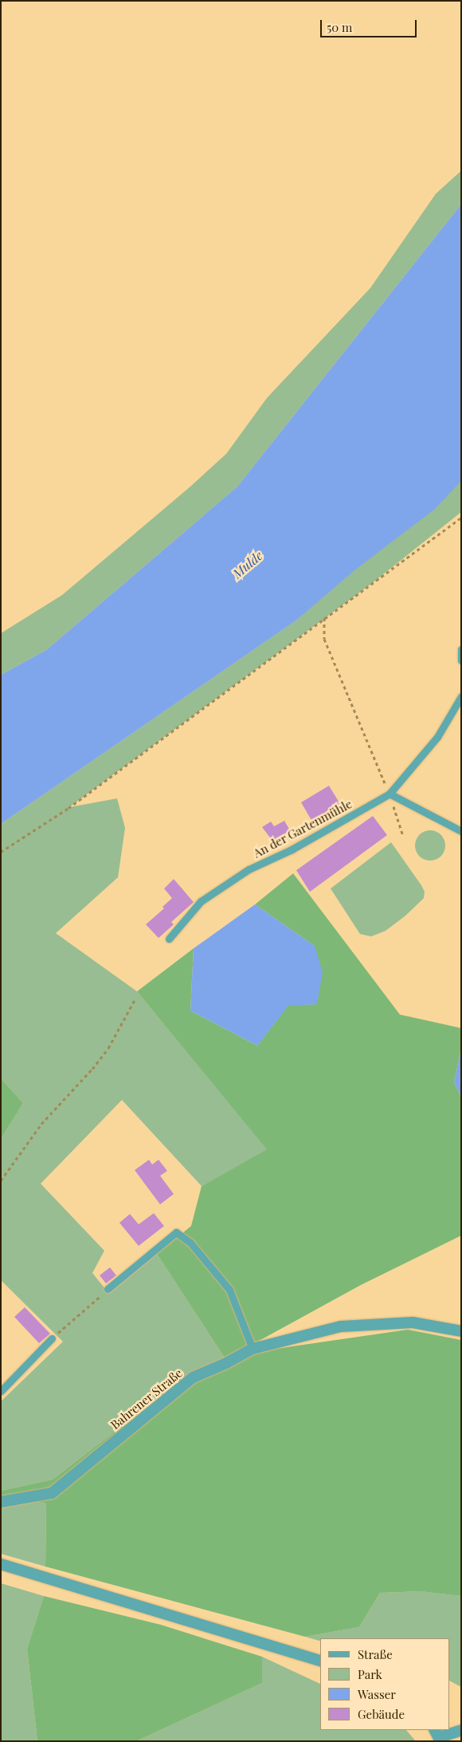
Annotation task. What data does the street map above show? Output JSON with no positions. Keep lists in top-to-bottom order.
{
  "streets": {
    "street": ["Bahrener Straße"],
    "lane": ["An der Gartenmühle"]
  },
  "water": ["Mulde"],
  "legend": [
    "Straße",
    "Park",
    "Wasser",
    "Gebäude"
  ],
  "scale_bar": "50 m"
}
